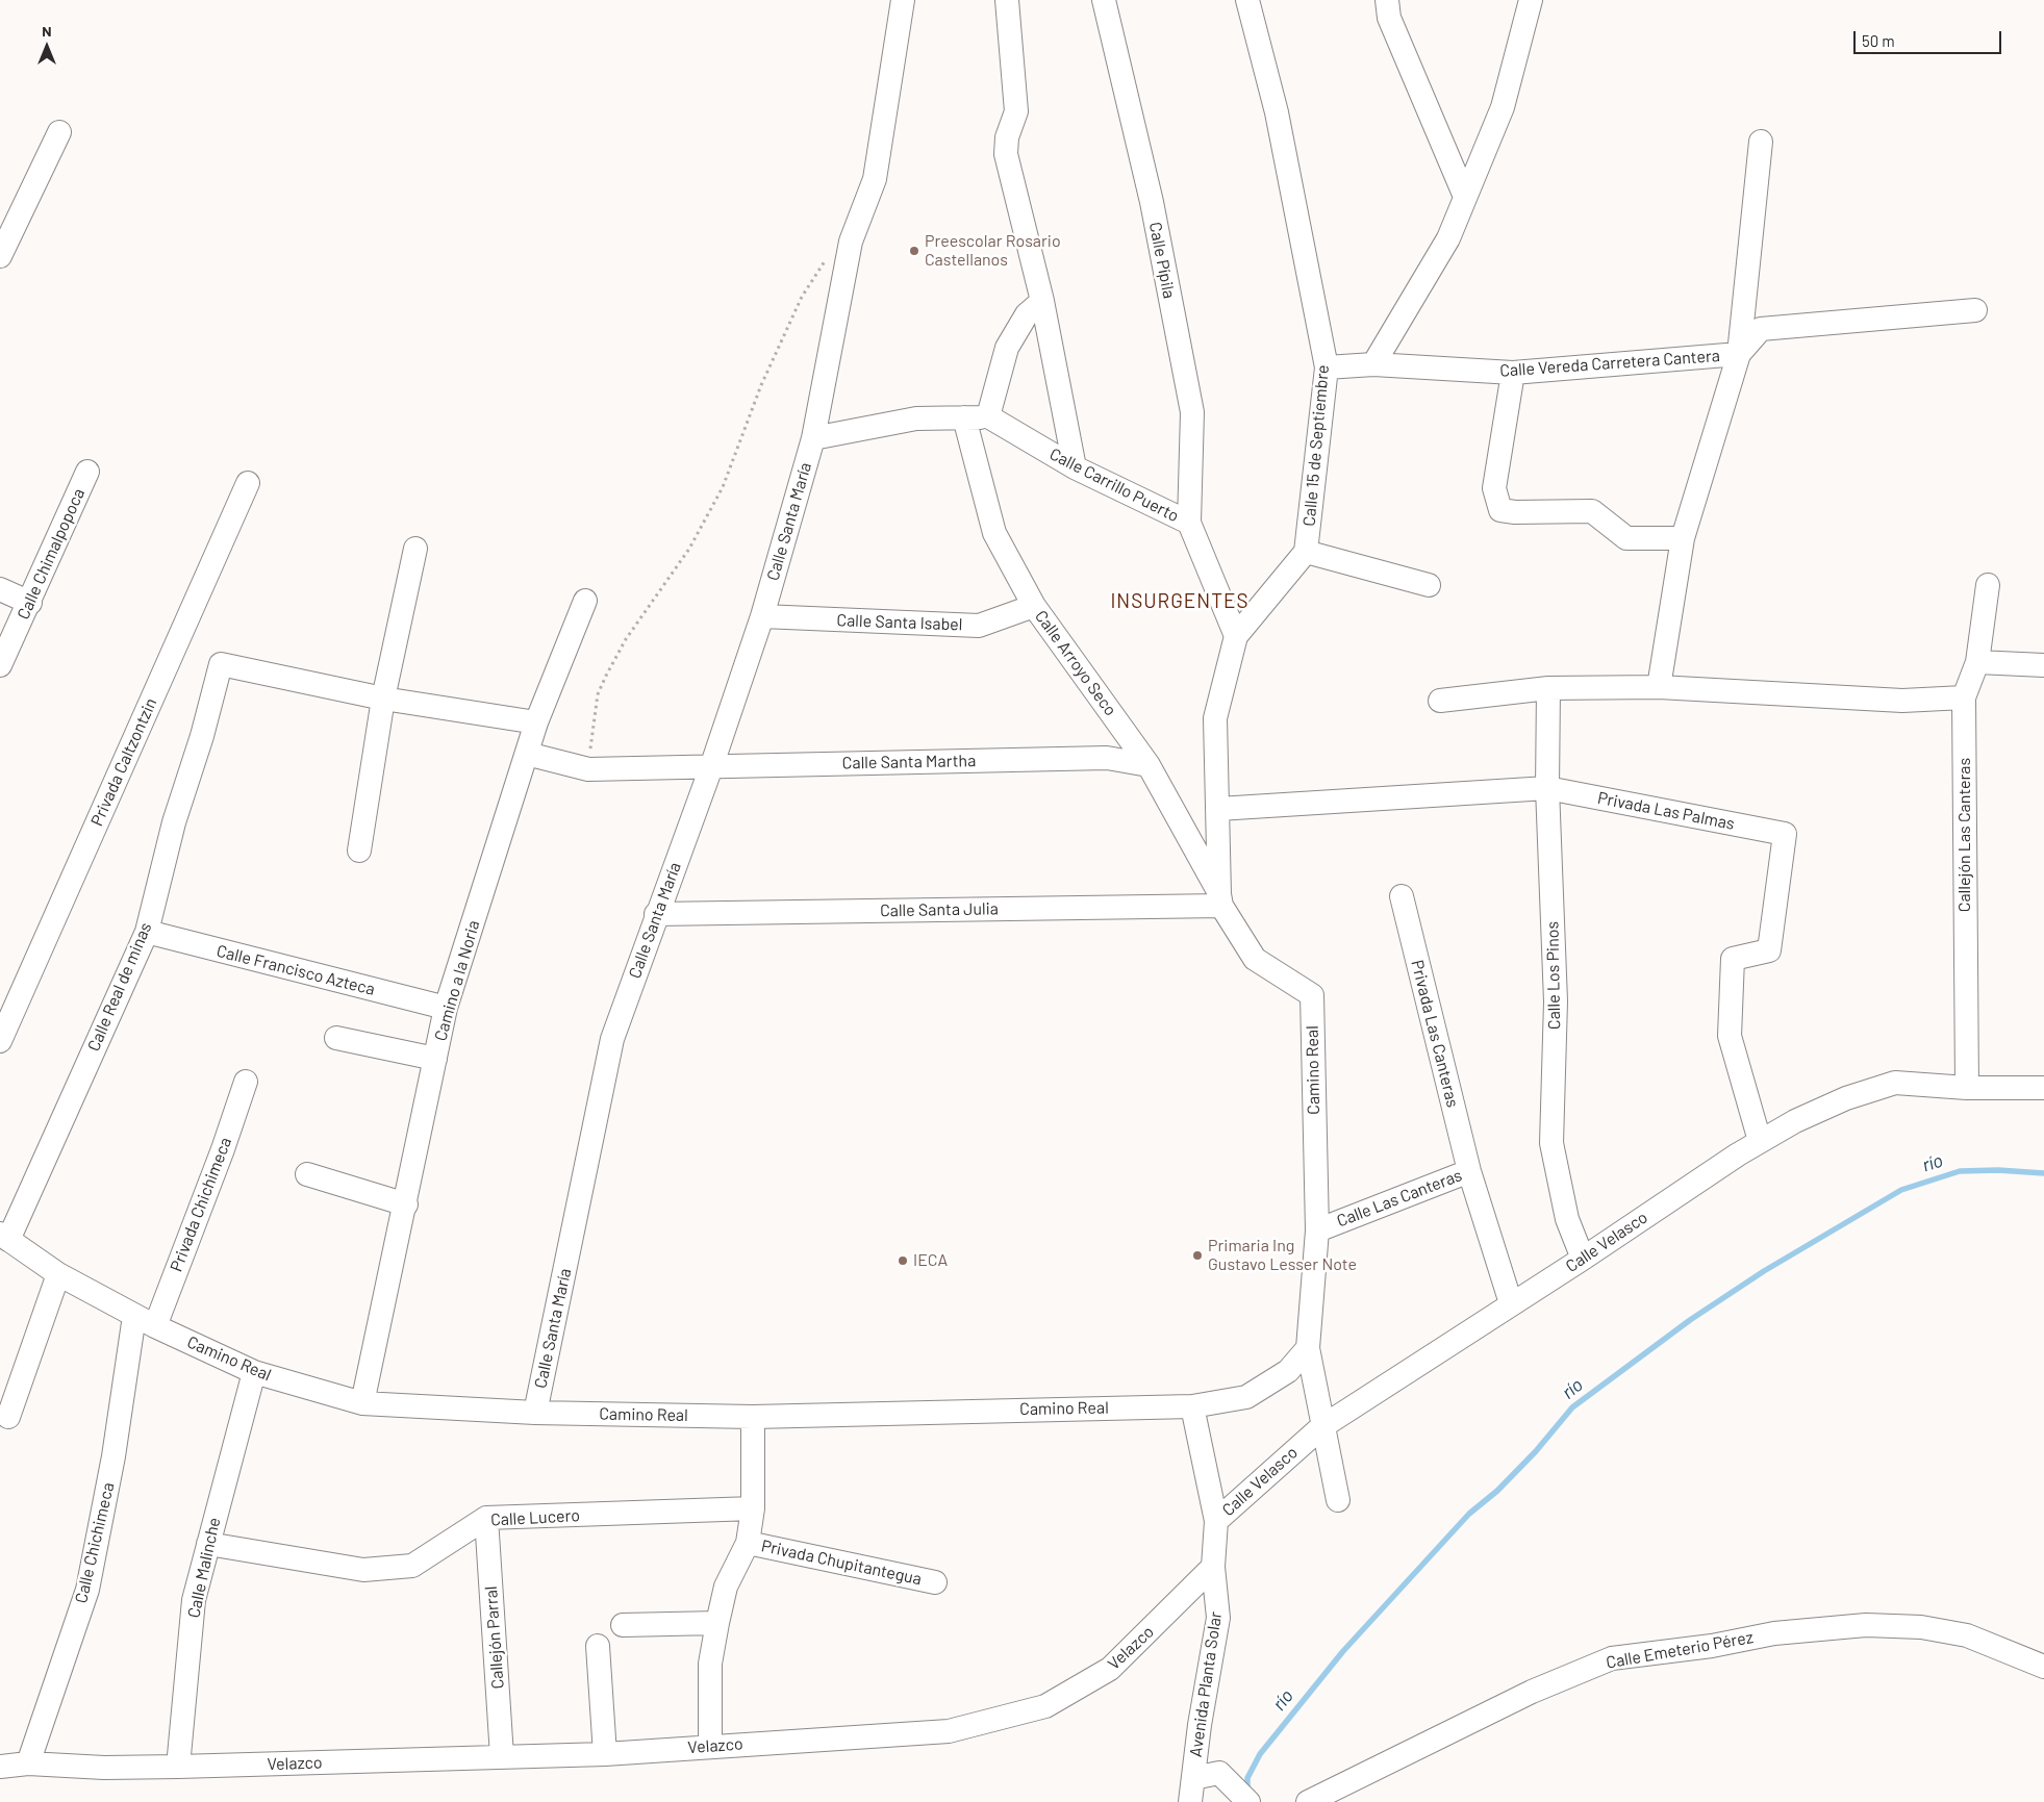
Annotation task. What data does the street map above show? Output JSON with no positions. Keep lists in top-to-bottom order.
{
  "streets": {
    "street": [
      "Calle Pípila",
      "Calle Vereda Carretera Cantera",
      "Calle 15 de Septiembre",
      "Calle Carrillo Puerto",
      "Calle Santa María",
      "Calle Chimalpopoca",
      "Calle Santa Isabel",
      "Calle Arroyo Seco",
      "Privada Caltzontzin",
      "Calle Santa Martha",
      "Privada Las Palmas",
      "Callejón Las Canteras",
      "Calle Santa Julia",
      "Calle Francisco Azteca",
      "Calle Los Pinos",
      "Camino a la Noria",
      "Calle Real de minas",
      "Privada Las Canteras",
      "Camino Real",
      "Calle Las Canteras",
      "Privada Chichimeca",
      "Calle Velasco",
      "Calle Lucero",
      "Calle Chichimeca",
      "Privada Chupitantegua",
      "Calle Malinche",
      "Callejón Parral",
      "Velazco",
      "Calle Emeterio Pérez",
      "Avenida Planta Solar"
    ]
  },
  "crossings": [
    ["Calle Pípila", "Calle Carrillo Puerto"],
    ["Calle Vereda Carretera Cantera", "Calle 15 de Septiembre"],
    ["Calle 15 de Septiembre", "Calle Carrillo Puerto"],
    ["Calle 15 de Septiembre", "Calle Arroyo Seco"],
    ["Calle 15 de Septiembre", "Calle Santa Julia"],
    ["Calle 15 de Septiembre", "Camino Real"],
    ["Calle Santa María", "Calle Santa Isabel"],
    ["Calle Santa María", "Calle Santa Martha"],
    ["Calle Santa María", "Calle Santa Julia"],
    ["Calle Santa María", "Camino Real"],
    ["Calle Santa Isabel", "Calle Arroyo Seco"],
    ["Calle Arroyo Seco", "Calle Santa Martha"],
    ["Calle Arroyo Seco", "Calle Santa Julia"],
    ["Calle Arroyo Seco", "Camino Real"],
    ["Calle Santa Martha", "Camino a la Noria"],
    ["Privada Las Palmas", "Calle Los Pinos"],
    ["Privada Las Palmas", "Calle Velasco"],
    ["Callejón Las Canteras", "Calle Velasco"],
    ["Calle Santa Julia", "Camino Real"],
    ["Calle Francisco Azteca", "Camino a la Noria"],
    ["Calle Francisco Azteca", "Calle Real de minas"],
    ["Calle Los Pinos", "Calle Velasco"],
    ["Camino a la Noria", "Camino Real"],
    ["Calle Real de minas", "Camino Real"],
    ["Privada Las Canteras", "Calle Las Canteras"],
    ["Camino Real", "Calle Las Canteras"],
    ["Camino Real", "Privada Chichimeca"],
    ["Camino Real", "Calle Velasco"],
    ["Camino Real", "Calle Chichimeca"],
    ["Camino Real", "Calle Malinche"],
    ["Calle Las Canteras", "Calle Velasco"],
    ["Calle Lucero", "Calle Malinche"],
    ["Calle Lucero", "Callejón Parral"],
    ["Calle Chichimeca", "Velazco"],
    ["Calle Malinche", "Velazco"],
    ["Callejón Parral", "Velazco"],
    ["Velazco", "Avenida Planta Solar"]
  ],
  "districts": ["INSURGENTES"],
  "water": ["río"],
  "places": ["Preescolar Rosario Castellanos", "Primaria Ing Gustavo Lesser Note", "IECA"],
  "scale_bar": "50 m",
  "north": "top"
}
